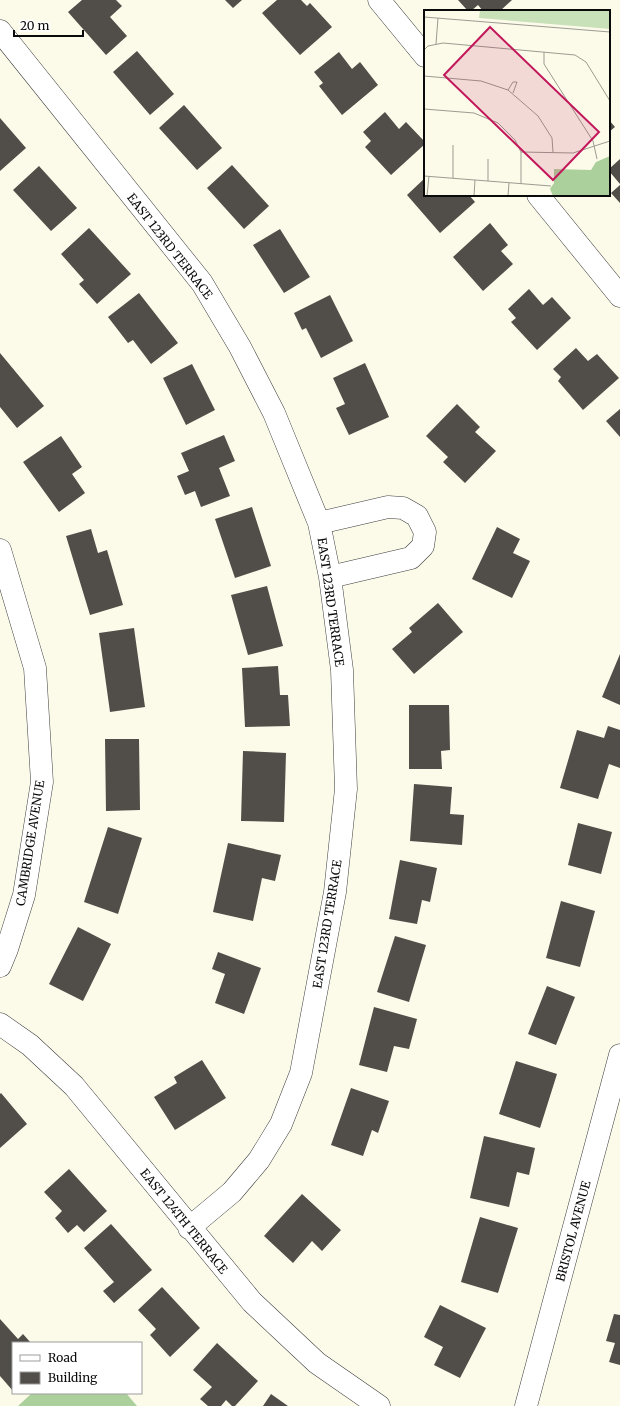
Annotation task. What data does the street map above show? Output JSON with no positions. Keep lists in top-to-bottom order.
{
  "streets": {
    "street": [
      "EAST 123RD TERRACE",
      "CAMBRIDGE AVENUE",
      "EAST 124TH TERRACE",
      "BRISTOL AVENUE"
    ]
  },
  "crossings": [
    ["EAST 123RD TERRACE", "EAST 124TH TERRACE"]
  ],
  "legend": ["Road", "Building"],
  "scale_bar": "20 m"
}
